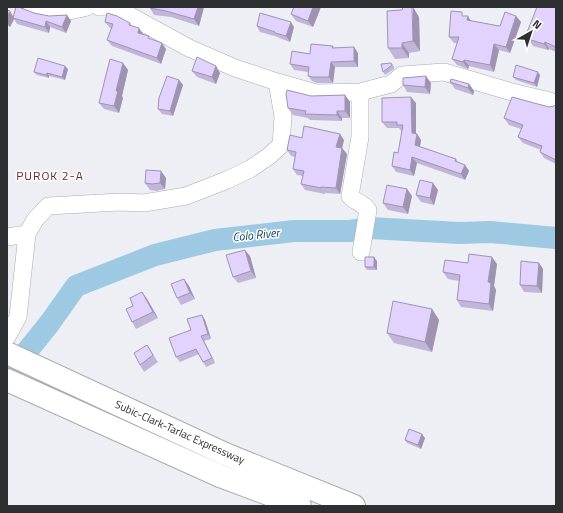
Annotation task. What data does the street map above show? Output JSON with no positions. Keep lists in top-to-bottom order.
{
  "streets": {
    "highway": ["Subic-Clark-Tarlac Expressway"]
  },
  "districts": ["PUROK 2-A"],
  "water": ["Colo River"],
  "north": "top right"
}
